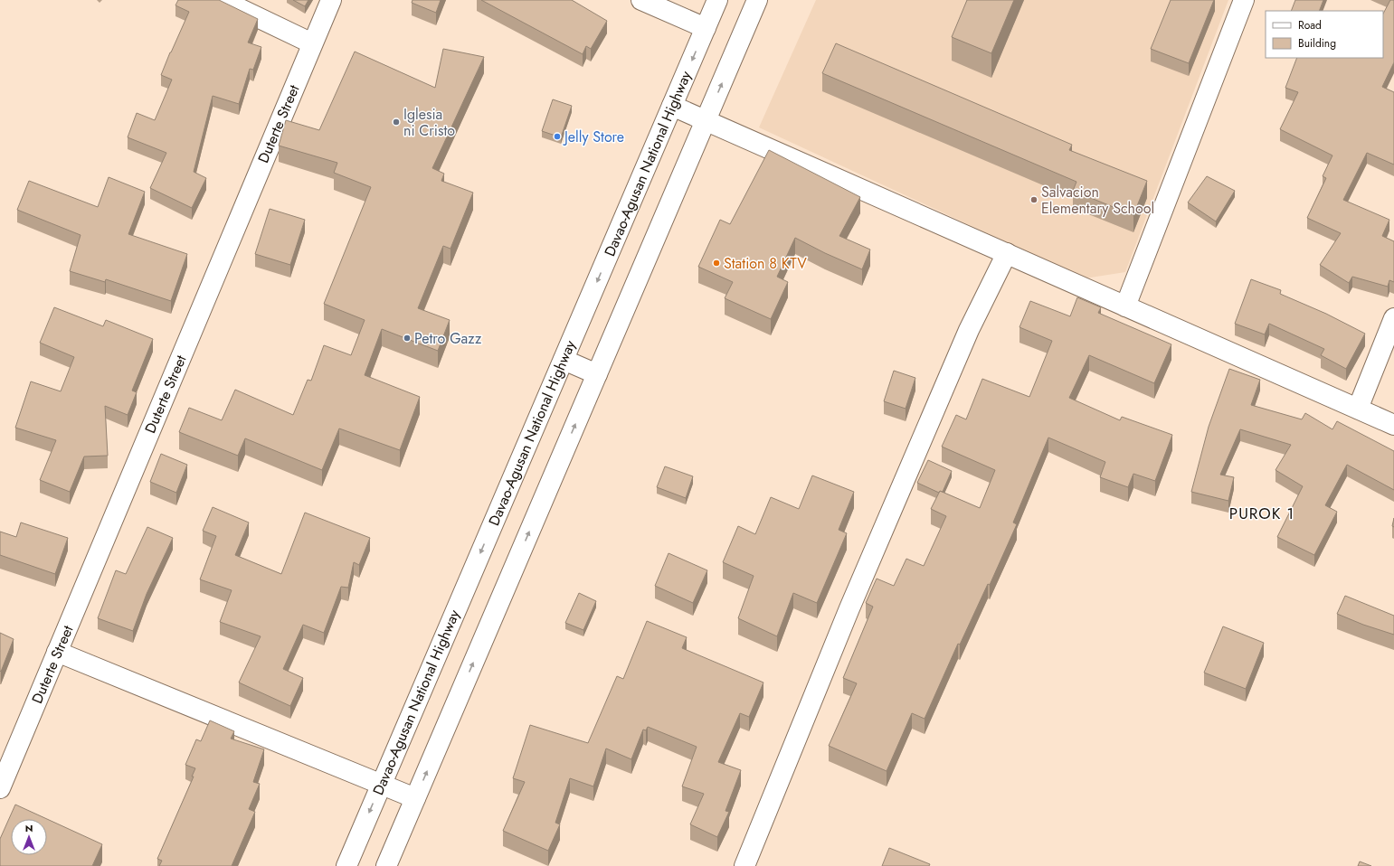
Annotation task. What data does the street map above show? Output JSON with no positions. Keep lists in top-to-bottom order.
{
  "streets": {
    "main road": ["Duterte Street", "Davao-Agusan National Highway"]
  },
  "districts": ["PUROK 1"],
  "places": [
    "Iglesia ni Cristo",
    "Jelly Store",
    "Salvacion Elementary School",
    "Station 8 KTV",
    "Petro Gazz"
  ],
  "legend": ["Road", "Building"],
  "north": "top"
}
